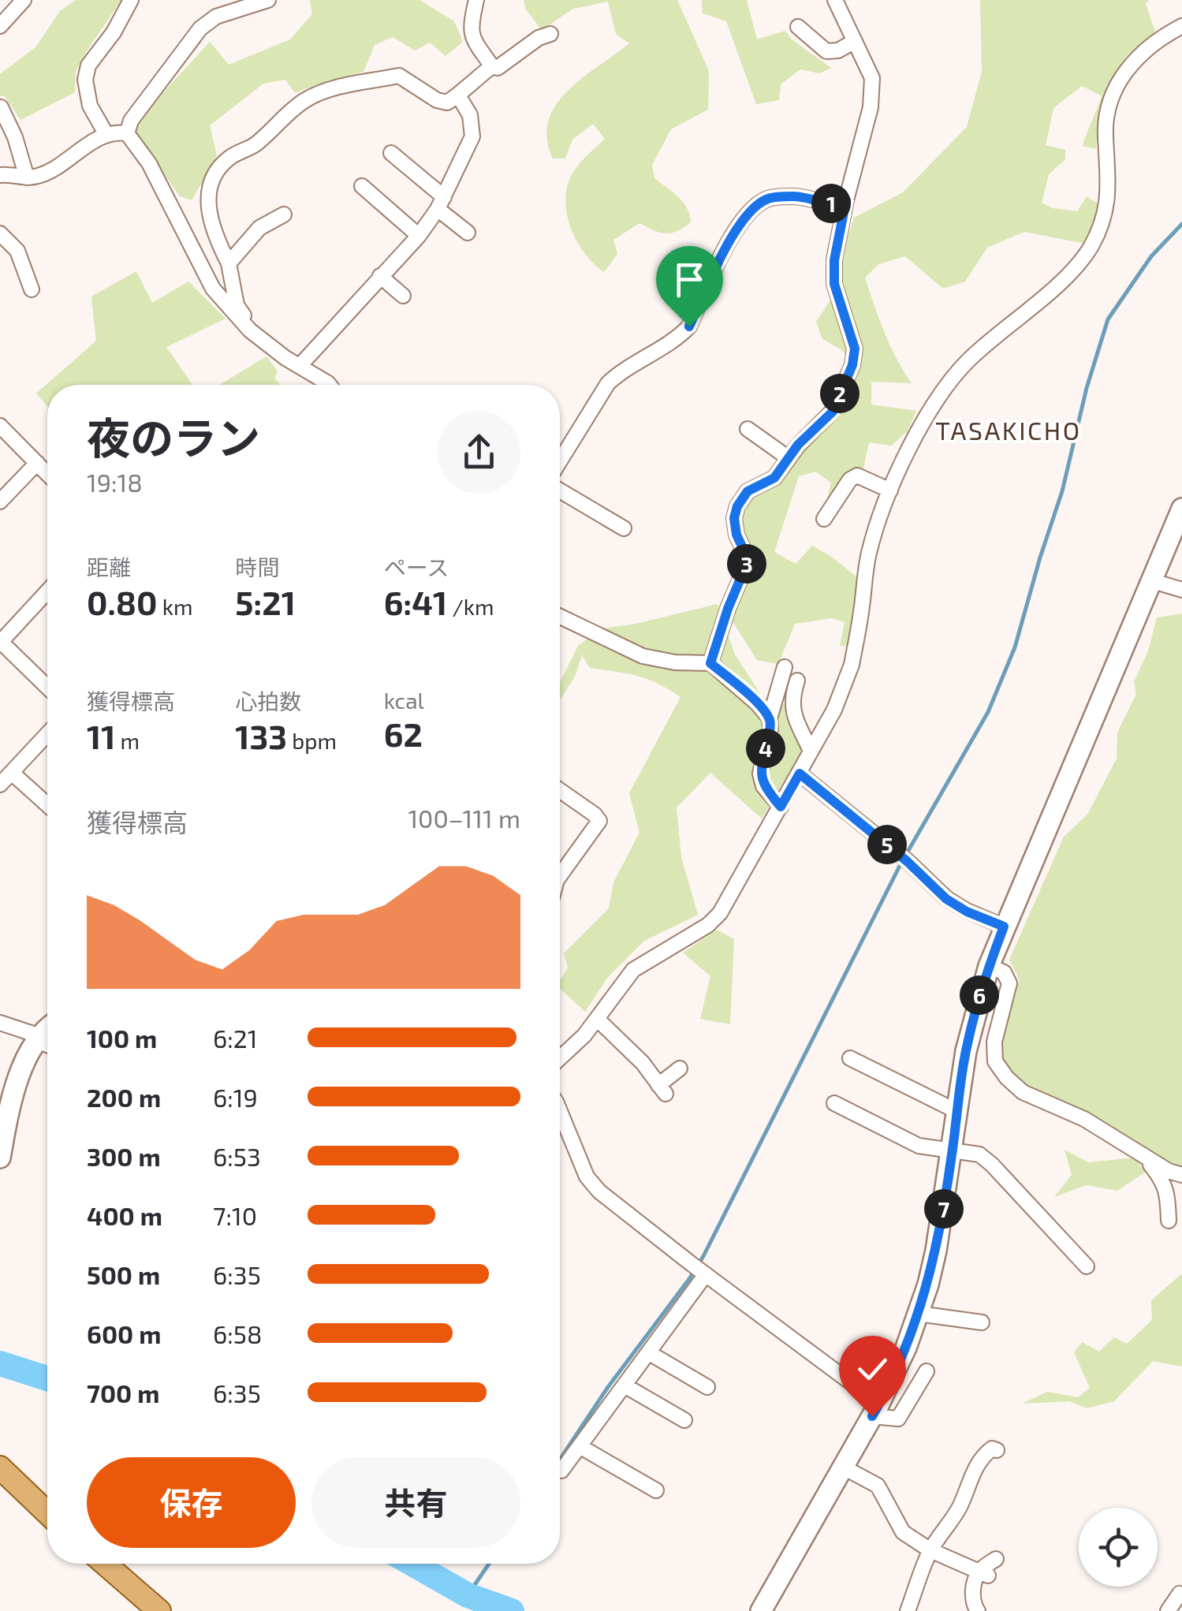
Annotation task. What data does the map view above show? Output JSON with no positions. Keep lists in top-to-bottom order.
{
  "districts": ["TASAKICHO"],
  "page": {
    "pins": [
      "1",
      "2",
      "3",
      "4",
      "5",
      "6",
      "7"
    ],
    "heading": ["夜のラン", "19:18"],
    "stats": [
      ["距離", "0.80 km"],
      ["時間", "5:21"],
      ["ペース", "6:41 /km"],
      ["獲得標高", "11 m"],
      ["心拍数", "133 bpm"],
      ["kcal", "62"]
    ],
    "chart": ["獲得標高", "100–111 m"],
    "list": [
      {
        "name": "100 m",
        "note": "6:21"
      },
      {
        "name": "200 m",
        "note": "6:19"
      },
      {
        "name": "300 m",
        "note": "6:53"
      },
      {
        "name": "400 m",
        "note": "7:10"
      },
      {
        "name": "500 m",
        "note": "6:35"
      },
      {
        "name": "600 m",
        "note": "6:58"
      },
      {
        "name": "700 m",
        "note": "6:35"
      }
    ],
    "buttons": ["保存", "共有"]
  }
}
